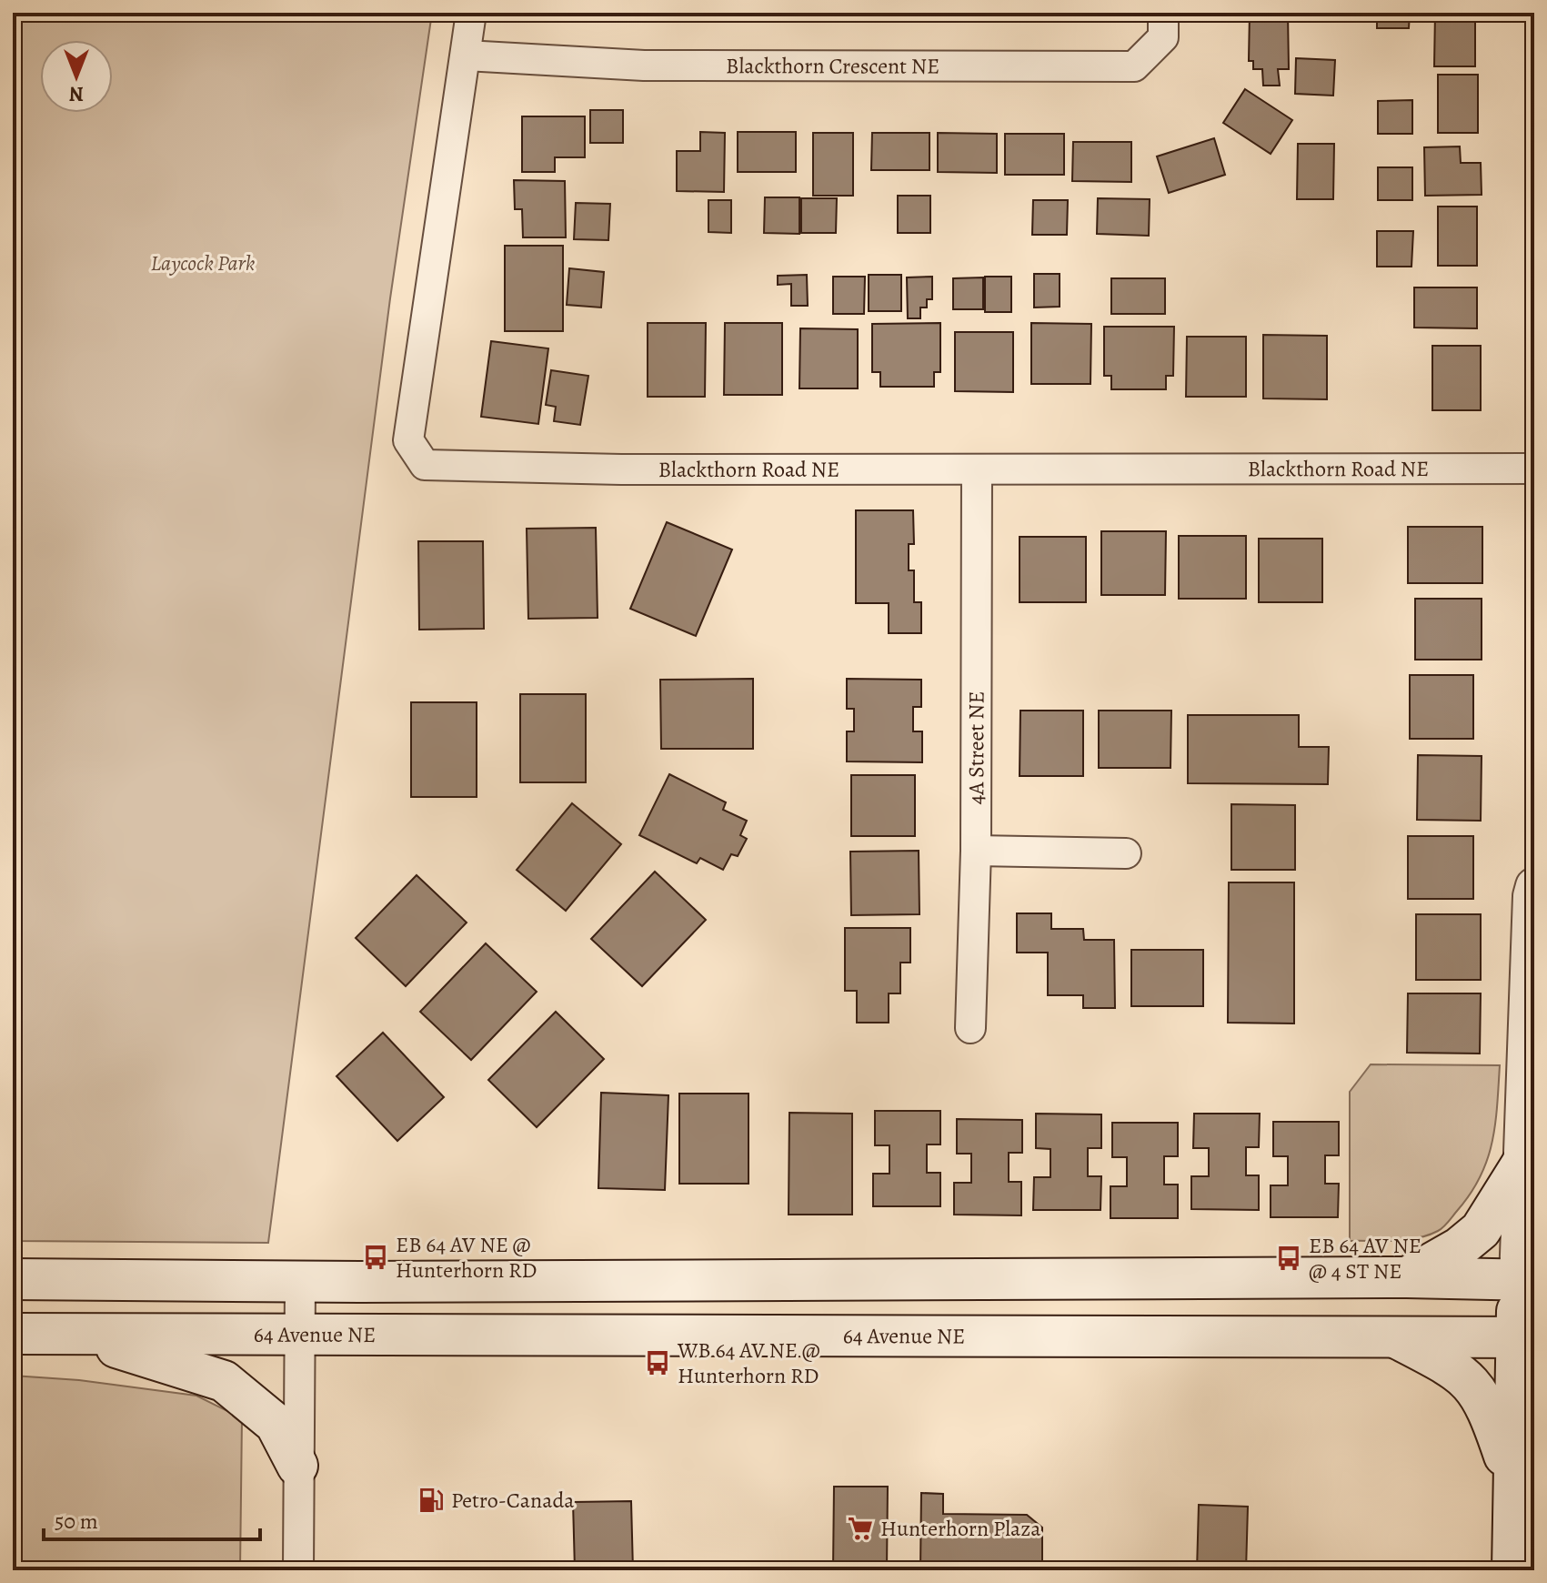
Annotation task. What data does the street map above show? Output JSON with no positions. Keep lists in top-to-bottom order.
{
  "streets": {
    "main road": ["64 Avenue NE"],
    "street": ["Blackthorn Crescent NE", "Blackthorn Road NE", "4A Street NE"]
  },
  "crossings": [
    ["Blackthorn Crescent NE", "Blackthorn Road NE"],
    ["Blackthorn Road NE", "4A Street NE"]
  ],
  "parks": ["Laycock Park"],
  "places": {
    "bus stop": ["EB 64 AV NE @ Hunterhorn RD", "EB 64 AV NE @ 4 ST NE", "WB 64 AV NE @ Hunterhorn RD"],
    "fuel station": ["Petro-Canada"],
    "supermarket": ["Hunterhorn Plaza"]
  },
  "scale_bar": "50 m",
  "north": "bottom"
}
